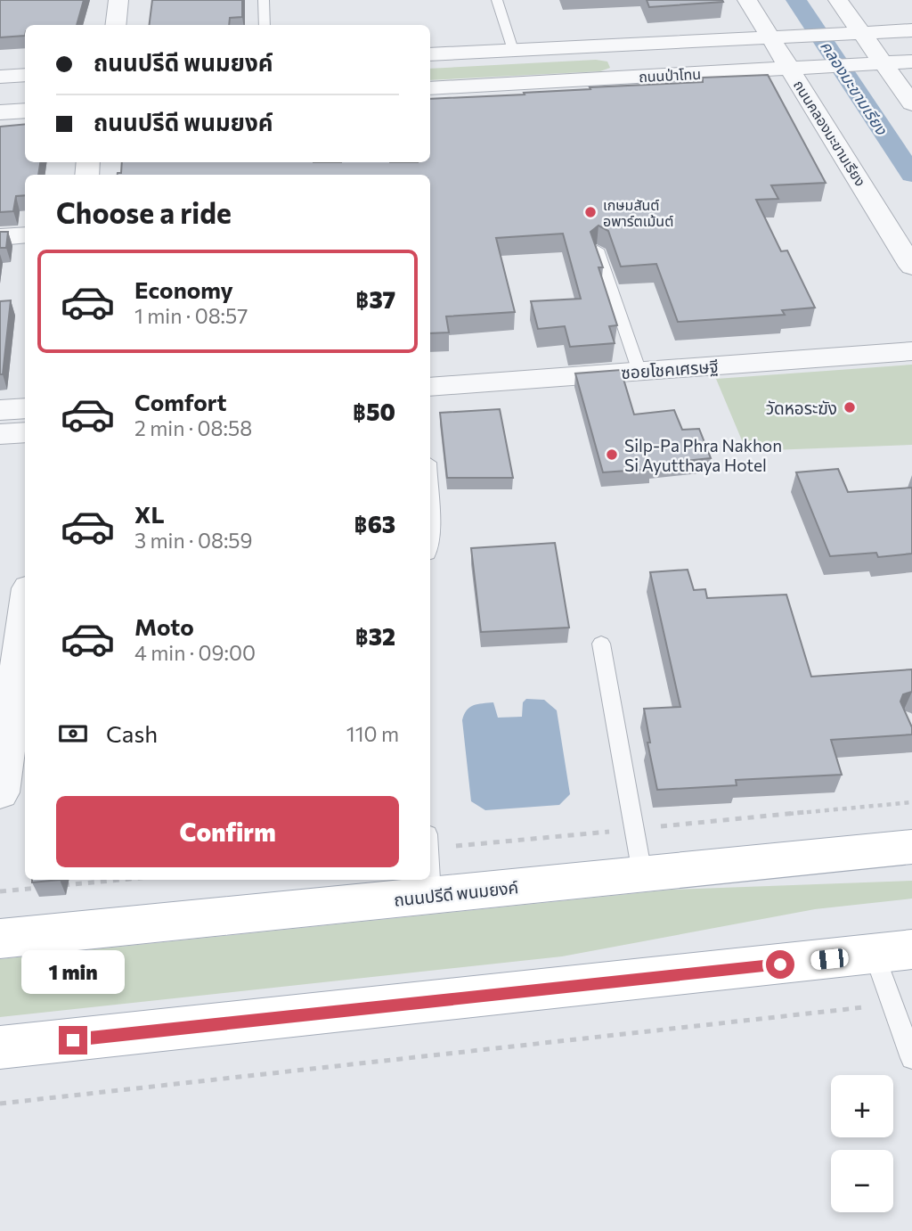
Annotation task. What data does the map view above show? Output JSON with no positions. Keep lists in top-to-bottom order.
{
  "streets": {
    "main road": ["ถนนปรีดี พนมยงค์"],
    "street": ["ถนนป่าโทน", "ถนนคลองมะขามเรียง", "ซอยโชคเศรษฐี"]
  },
  "crossings": [
    ["ถนนป่าโทน", "ถนนคลองมะขามเรียง"]
  ],
  "water": ["คลองมะขามเรียง"],
  "places": ["เกษมสันต์ อพาร์ตเม้นต์", "วัดหอระฆัง", "Silp-Pa Phra Nakhon Si Ayutthaya Hotel"],
  "page": {
    "banner": ["ถนนปรีดี พนมยงค์", "ถนนปรีดี พนมยงค์"],
    "heading": "Choose a ride",
    "list": [
      {
        "name": "Economy",
        "note": "1 min · 08:57",
        "value": "฿37"
      },
      {
        "name": "Comfort",
        "note": "2 min · 08:58",
        "value": "฿50"
      },
      {
        "name": "XL",
        "note": "3 min · 08:59",
        "value": "฿63"
      },
      {
        "name": "Moto",
        "note": "4 min · 09:00",
        "value": "฿32"
      }
    ],
    "pay": ["Cash", "110 m"],
    "buttons": "Confirm",
    "bubble": "1 min",
    "map_buttons": ["+", "−"]
  }
}
